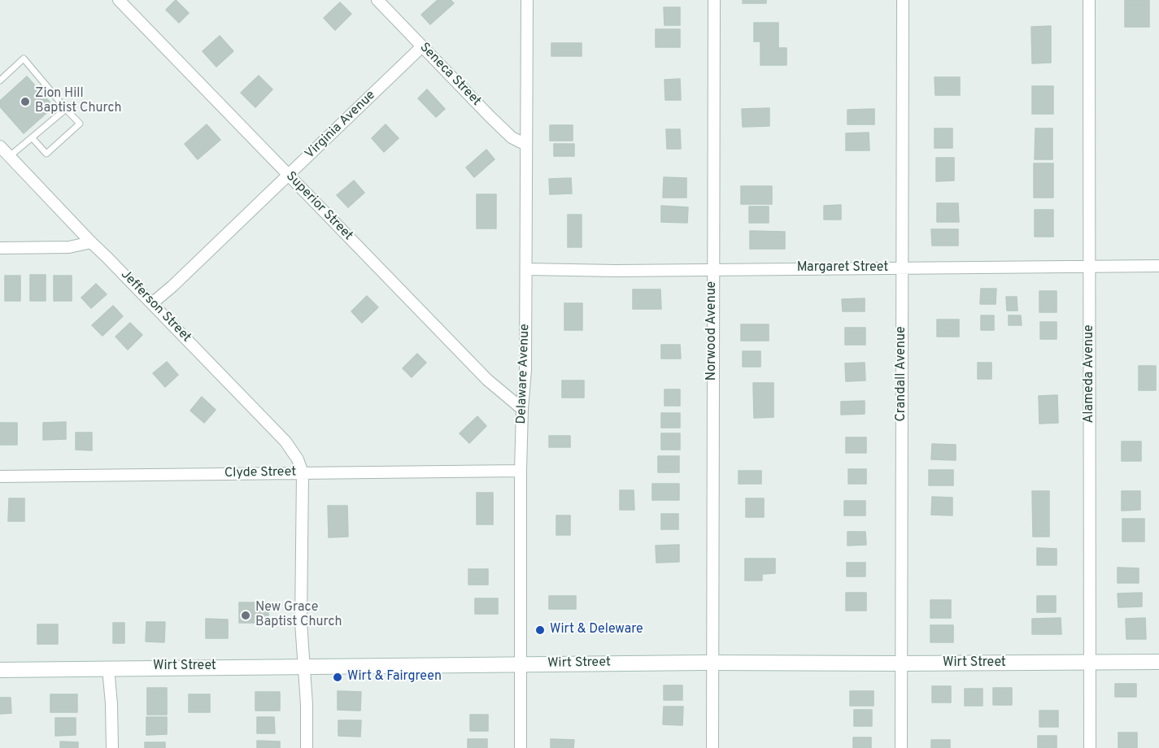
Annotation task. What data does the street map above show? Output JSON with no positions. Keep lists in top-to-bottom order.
{
  "streets": {
    "main road": ["Wirt Street"],
    "street": [
      "Seneca Street",
      "Virginia Avenue",
      "Superior Street",
      "Margaret Street",
      "Jefferson Street",
      "Norwood Avenue",
      "Delaware Avenue",
      "Crandall Avenue",
      "Alameda Avenue",
      "Clyde Street"
    ]
  },
  "crossings": [
    ["Seneca Street", "Virginia Avenue"],
    ["Seneca Street", "Delaware Avenue"],
    ["Virginia Avenue", "Superior Street"],
    ["Virginia Avenue", "Jefferson Street"],
    ["Superior Street", "Delaware Avenue"],
    ["Margaret Street", "Norwood Avenue"],
    ["Margaret Street", "Delaware Avenue"],
    ["Margaret Street", "Crandall Avenue"],
    ["Margaret Street", "Alameda Avenue"],
    ["Jefferson Street", "Clyde Street"],
    ["Norwood Avenue", "Wirt Street"],
    ["Delaware Avenue", "Clyde Street"],
    ["Delaware Avenue", "Wirt Street"],
    ["Crandall Avenue", "Wirt Street"],
    ["Alameda Avenue", "Wirt Street"]
  ],
  "places": [
    "Zion Hill Baptist Church",
    "New Grace Baptist Church",
    "Wirt & Deleware",
    "Wirt & Fairgreen"
  ]
}
